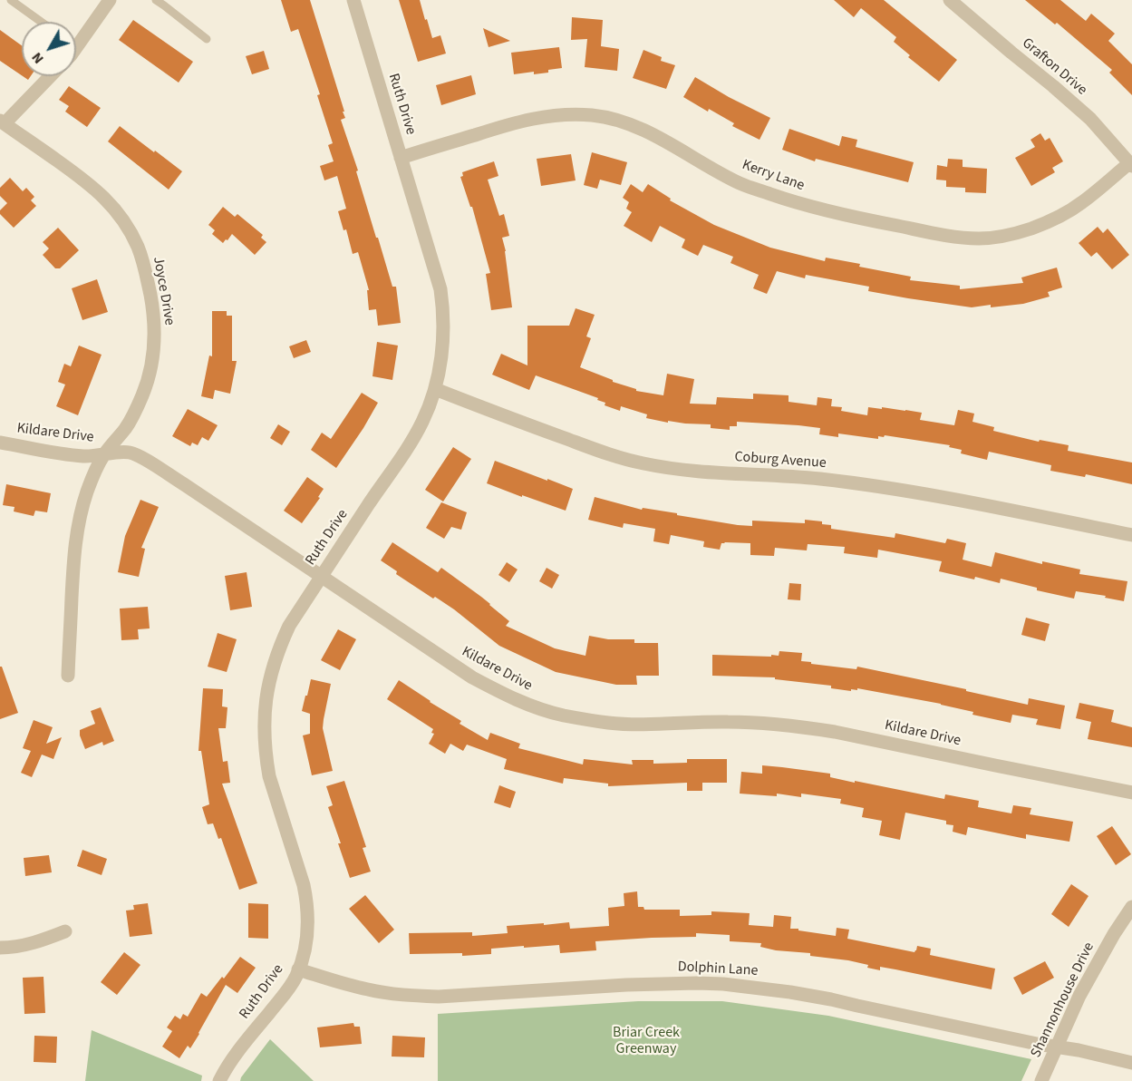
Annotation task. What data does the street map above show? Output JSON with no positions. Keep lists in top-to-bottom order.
{
  "streets": {
    "street": [
      "Grafton Drive",
      "Ruth Drive",
      "Kerry Lane",
      "Joyce Drive",
      "Kildare Drive",
      "Coburg Avenue",
      "Dolphin Lane",
      "Shannonhouse Drive"
    ]
  },
  "crossings": [
    ["Grafton Drive", "Kerry Lane"],
    ["Ruth Drive", "Kerry Lane"],
    ["Ruth Drive", "Kildare Drive"],
    ["Ruth Drive", "Coburg Avenue"],
    ["Ruth Drive", "Dolphin Lane"],
    ["Joyce Drive", "Kildare Drive"],
    ["Dolphin Lane", "Shannonhouse Drive"]
  ],
  "parks": ["Briar Creek Greenway"],
  "north": "bottom left"
}
